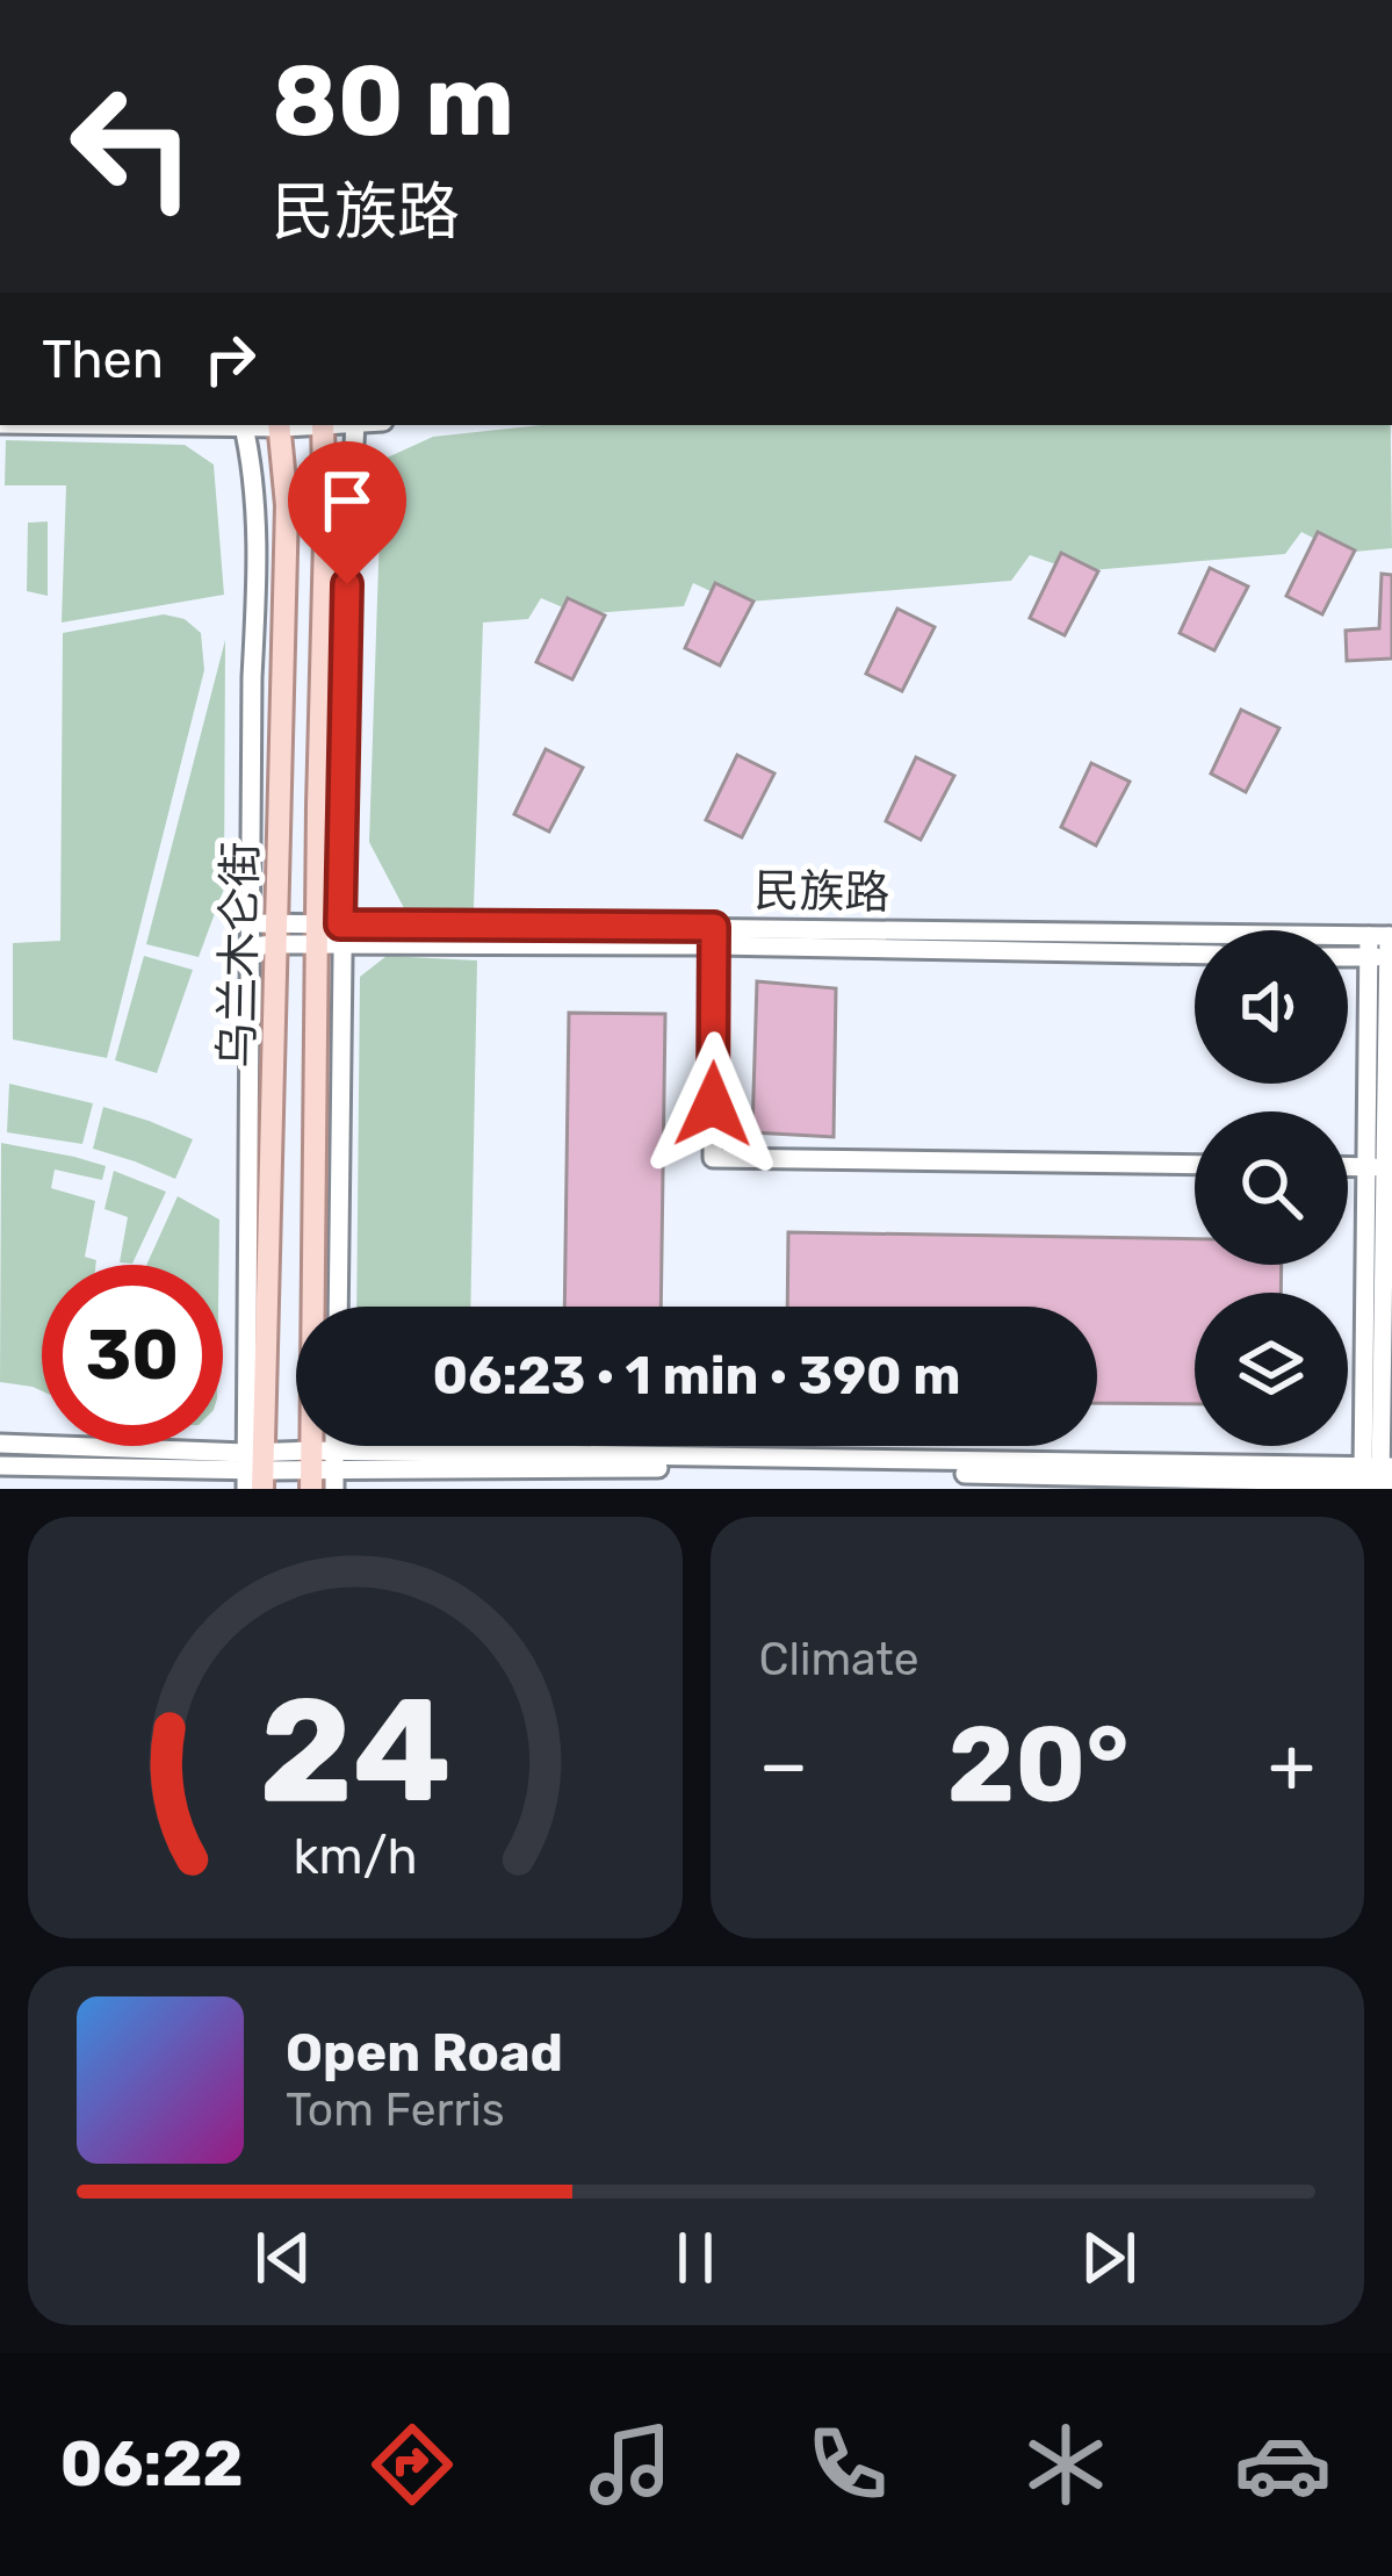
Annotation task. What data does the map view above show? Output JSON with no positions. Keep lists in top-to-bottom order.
{
  "streets": {
    "main road": ["乌兰木仑街"],
    "street": ["民族路"]
  },
  "crossings": [
    ["民族路", "乌兰木仑街"]
  ],
  "page": {
    "turn": ["80 m", "民族路"],
    "then": "Then",
    "limit": "30",
    "trip": "06:23 · 1 min · 390 m",
    "tile": "Climate",
    "heat": ["−", "20°", "+"],
    "song": ["Open Road", "Tom Ferris"],
    "tabs": "06:22",
    "gauge": ["24", "km/h"]
  }
}
